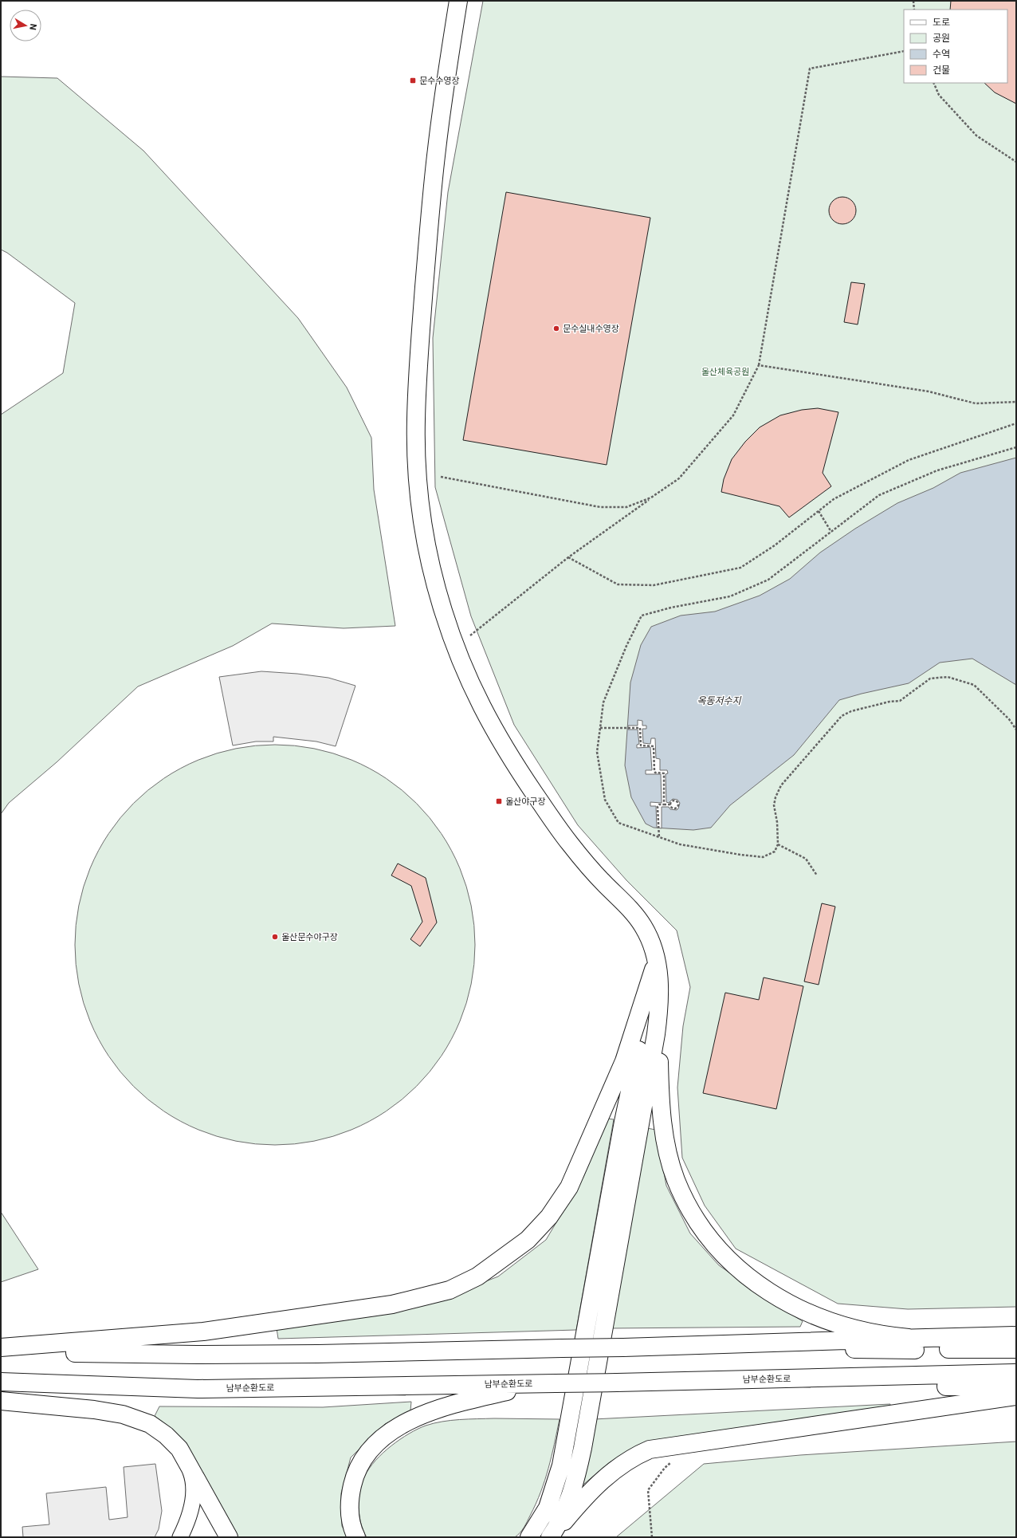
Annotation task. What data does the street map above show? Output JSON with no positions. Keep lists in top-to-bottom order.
{
  "streets": {
    "main road": ["남부순환도로"]
  },
  "water": ["옥동저수지"],
  "parks": ["울산체육공원"],
  "places": {
    "transit": ["문수수영장", "울산야구장"],
    "other": ["문수실내수영장", "울산문수야구장"]
  },
  "legend": [
    "도로",
    "공원",
    "수역",
    "건물"
  ],
  "north": "right"
}
